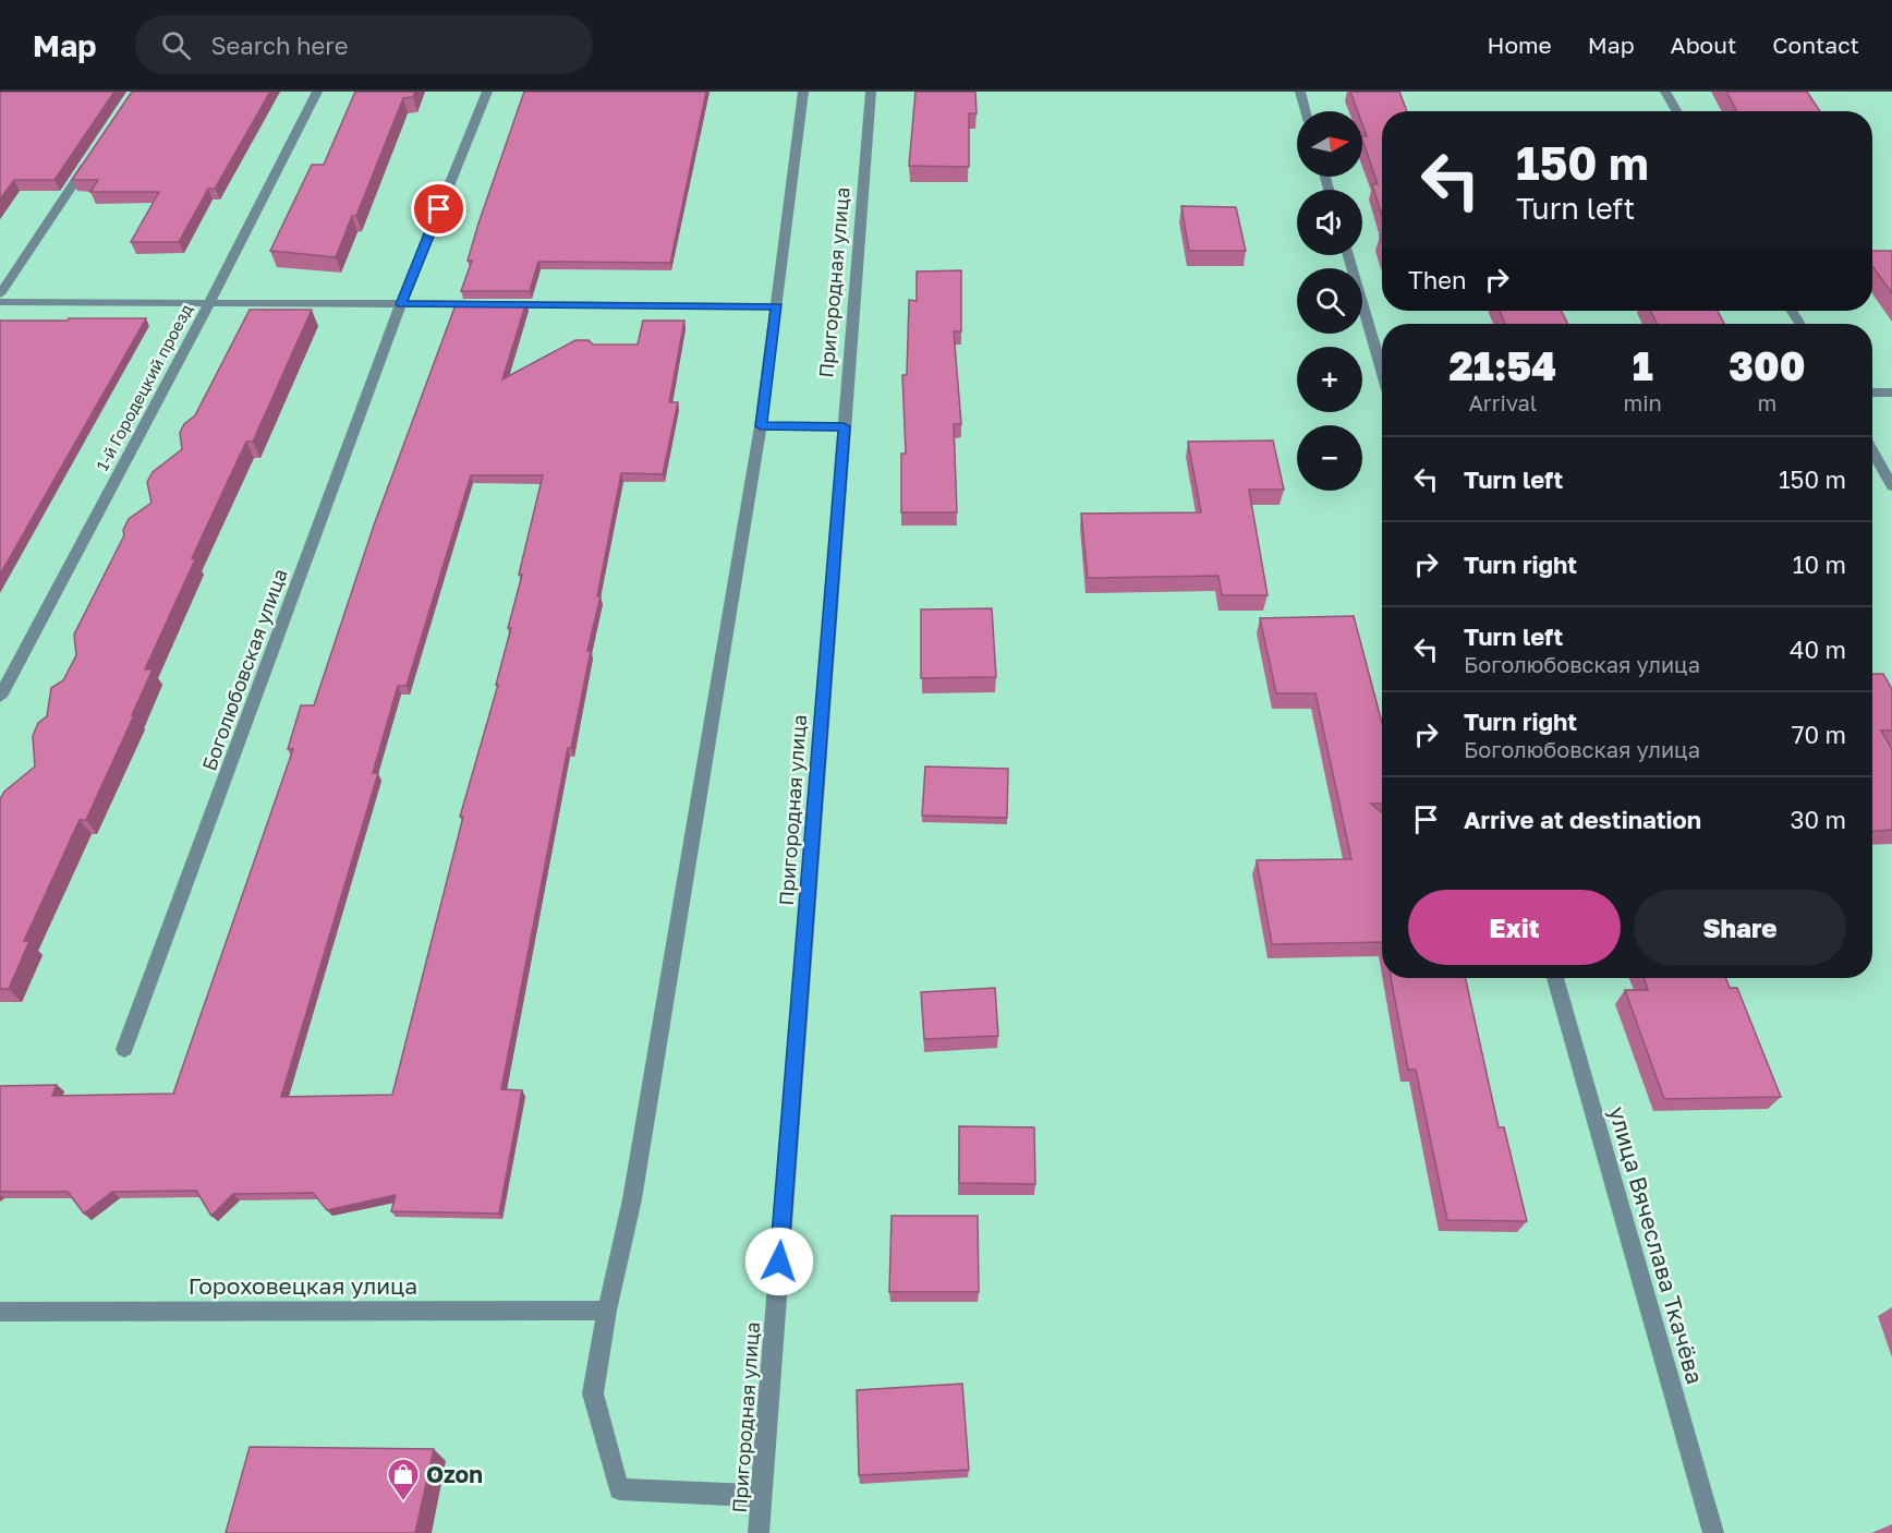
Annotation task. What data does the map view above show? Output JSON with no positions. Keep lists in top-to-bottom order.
{
  "streets": {
    "street": [
      "Пригородная улица",
      "1-й Городецкий проезд",
      "Боголюбовская улица",
      "улица Вячеслава Ткачёва",
      "Гороховецкая улица"
    ]
  },
  "places": {
    "shop": ["Ozon"]
  },
  "north": "right",
  "page": {
    "header": "Map",
    "search": "Search here",
    "nav": [
      "Home",
      "Map",
      "About",
      "Contact"
    ],
    "map_buttons": ["+", "−"],
    "turn": ["150 m", "Turn left"],
    "then": "Then",
    "eta": [
      "21:54",
      "Arrival",
      "1",
      "min",
      "300",
      "m"
    ],
    "list": [
      {
        "name": "Turn left",
        "value": "150 m"
      },
      {
        "name": "Turn right",
        "value": "10 m"
      },
      {
        "name": "Turn left",
        "note": "Боголюбовская улица",
        "value": "40 m"
      },
      {
        "name": "Turn right",
        "note": "Боголюбовская улица",
        "value": "70 m"
      },
      {
        "name": "Arrive at destination",
        "value": "30 m"
      }
    ],
    "buttons": ["Exit", "Share"]
  }
}
